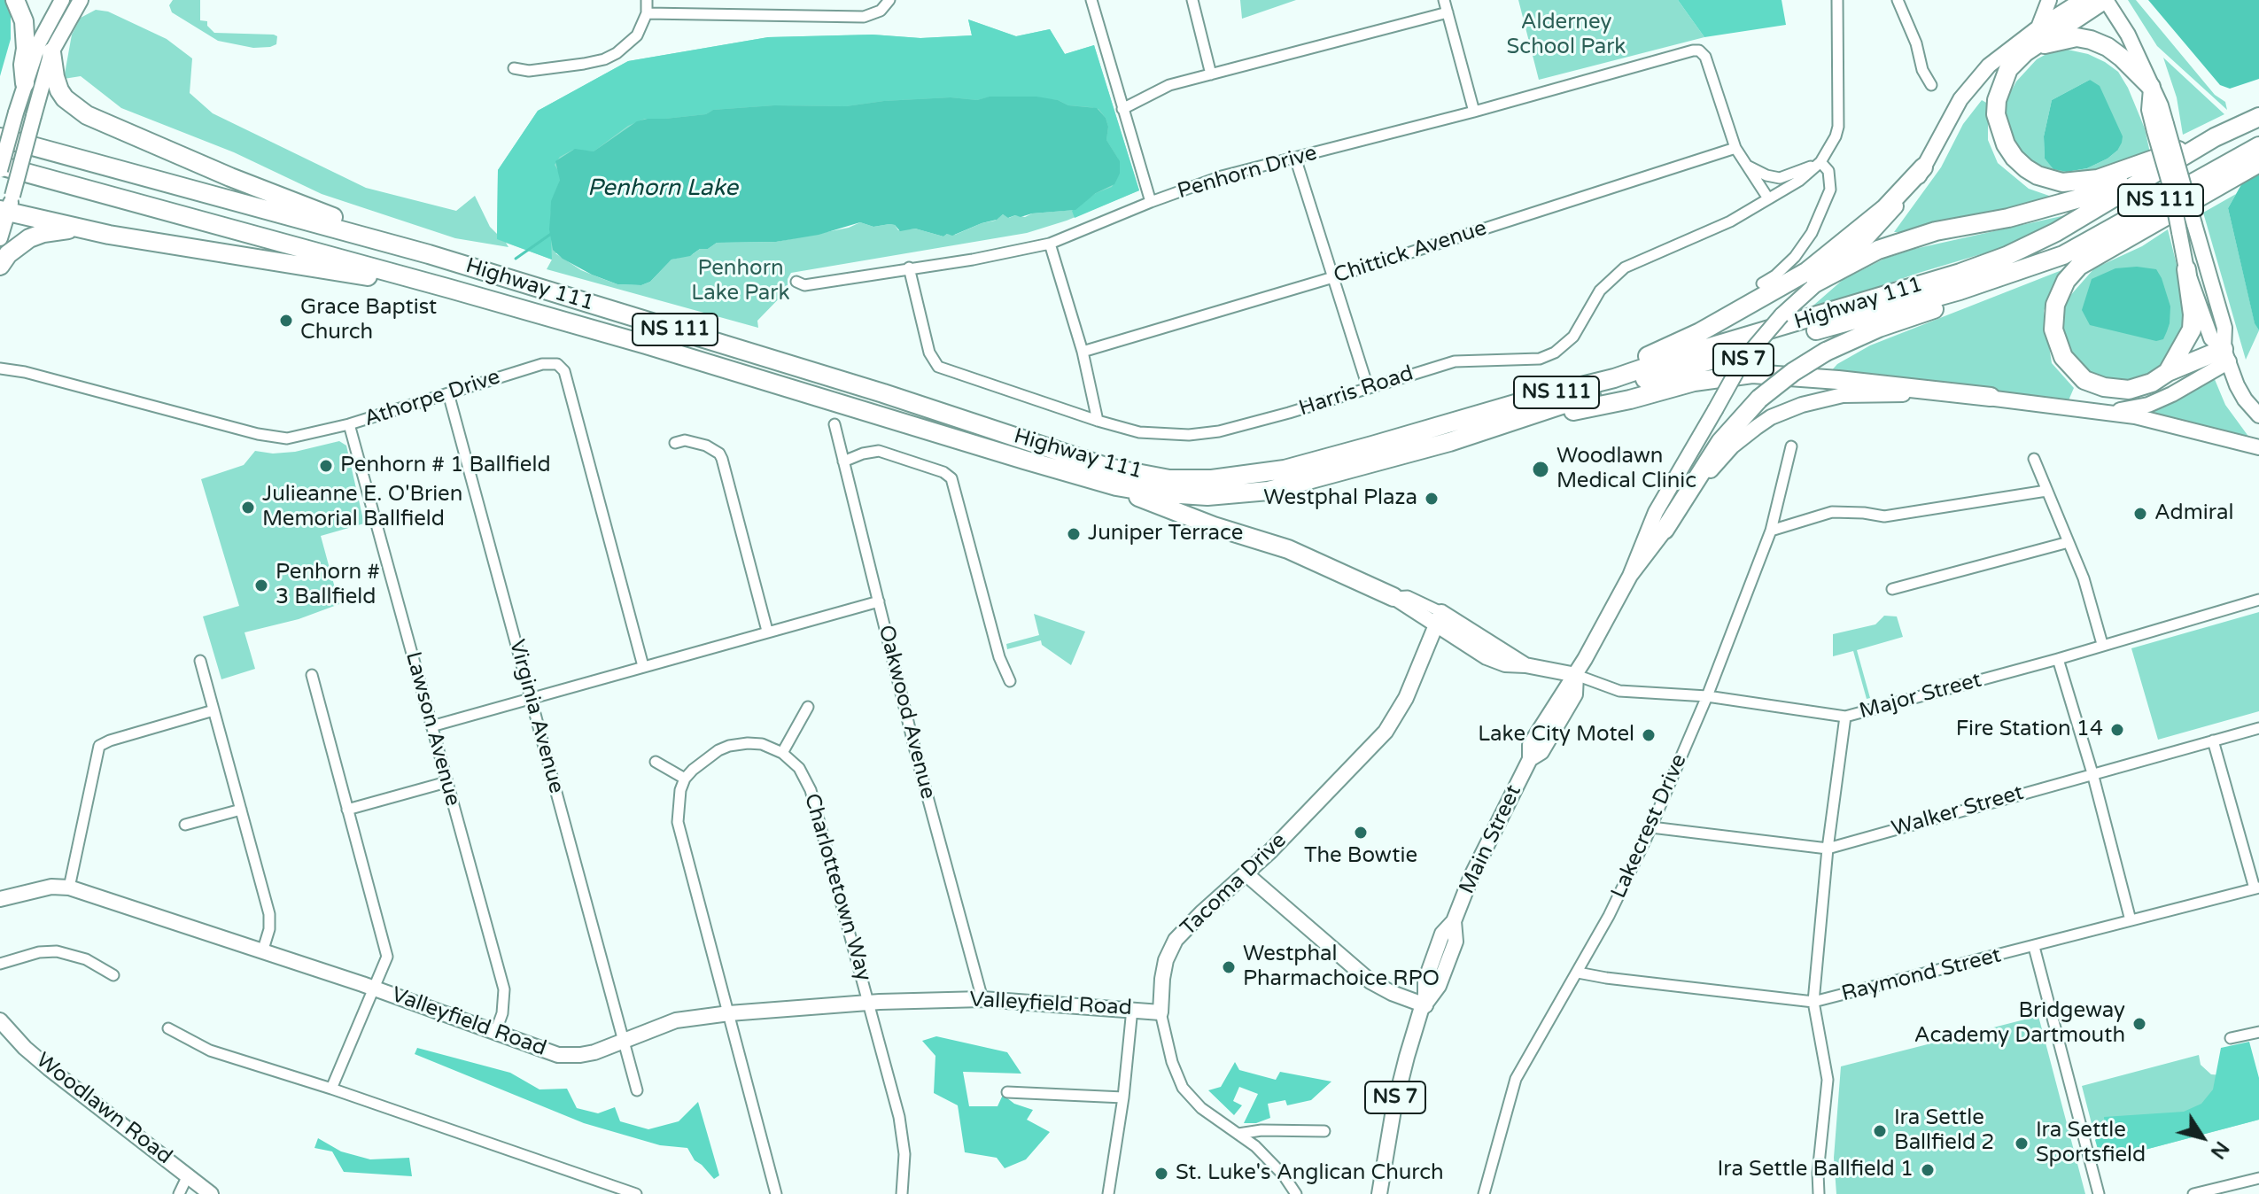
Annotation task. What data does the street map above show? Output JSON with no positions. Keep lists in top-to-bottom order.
{
  "streets": {
    "highway": ["NS 111", "Highway 111"],
    "main road": [
      "NS 7",
      "Main Street",
      "Tacoma Drive",
      "Valleyfield Road",
      "Woodlawn Road"
    ],
    "street": [
      "Penhorn Drive",
      "Chittick Avenue",
      "Harris Road",
      "Athorpe Drive",
      "Major Street",
      "Oakwood Avenue",
      "Virginia Avenue",
      "Lawson Avenue",
      "Walker Street",
      "Lakecrest Drive",
      "Charlottetown Way",
      "Raymond Street"
    ]
  },
  "crossings": [
    ["Penhorn Drive", "Chittick Avenue"],
    ["Penhorn Drive", "Harris Road"],
    ["Athorpe Drive", "Virginia Avenue"],
    ["Athorpe Drive", "Lawson Avenue"],
    ["Major Street", "Lakecrest Drive"],
    ["Major Street", "Main Street"],
    ["Oakwood Avenue", "Valleyfield Road"],
    ["Virginia Avenue", "Valleyfield Road"],
    ["Lawson Avenue", "Valleyfield Road"],
    ["Walker Street", "Lakecrest Drive"],
    ["Lakecrest Drive", "Raymond Street"],
    ["Tacoma Drive", "Valleyfield Road"],
    ["Charlottetown Way", "Valleyfield Road"]
  ],
  "water": ["Penhorn Lake"],
  "parks": ["Alderney School Park", "Penhorn Lake Park"],
  "places": [
    "Grace Baptist Church",
    "Penhorn # 1 Ballfield",
    "Woodlawn Medical Clinic",
    "Westphal Plaza",
    "Julieanne E. O'Brien Memorial Ballfield",
    "Admiral",
    "Juniper Terrace",
    "Penhorn # 3 Ballfield",
    "Fire Station 14",
    "Lake City Motel",
    "The Bowtie",
    "Westphal Pharmachoice RPO",
    "Bridgeway Academy Dartmouth",
    "Ira Settle Ballfield 2",
    "Ira Settle Sportsfield",
    "Ira Settle Ballfield 1",
    "St. Luke's Anglican Church"
  ],
  "north": "bottom right"
}
